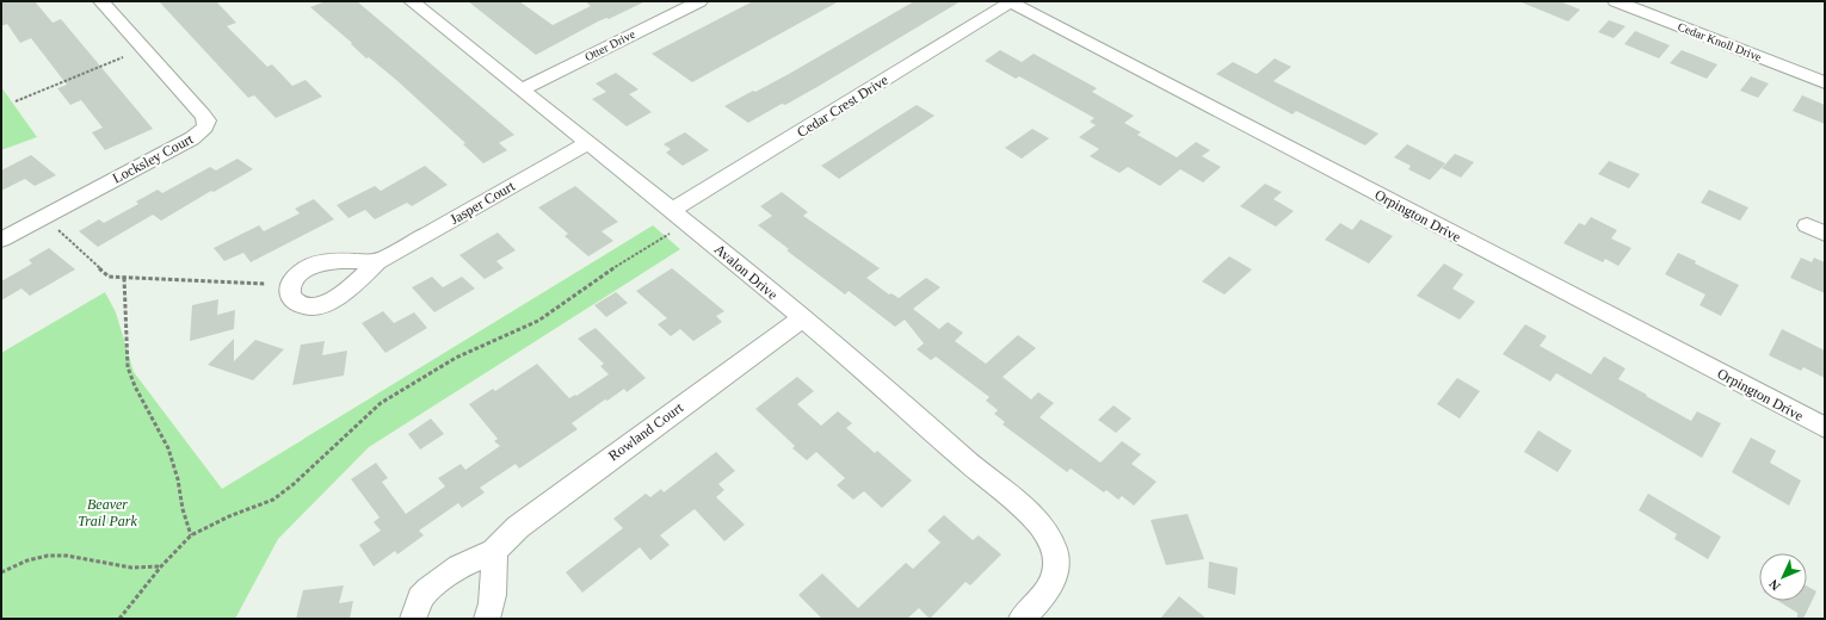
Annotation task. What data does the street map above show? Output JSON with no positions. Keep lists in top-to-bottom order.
{
  "streets": {
    "street": [
      "Cedar Knoll Drive",
      "Otter Drive",
      "Cedar Crest Drive",
      "Locksley Court",
      "Jasper Court",
      "Orpington Drive",
      "Avalon Drive",
      "Rowland Court"
    ]
  },
  "crossings": [
    ["Otter Drive", "Avalon Drive"],
    ["Cedar Crest Drive", "Orpington Drive"],
    ["Cedar Crest Drive", "Avalon Drive"],
    ["Jasper Court", "Avalon Drive"],
    ["Avalon Drive", "Rowland Court"]
  ],
  "parks": ["Beaver Trail Park"],
  "north": "bottom left"
}
